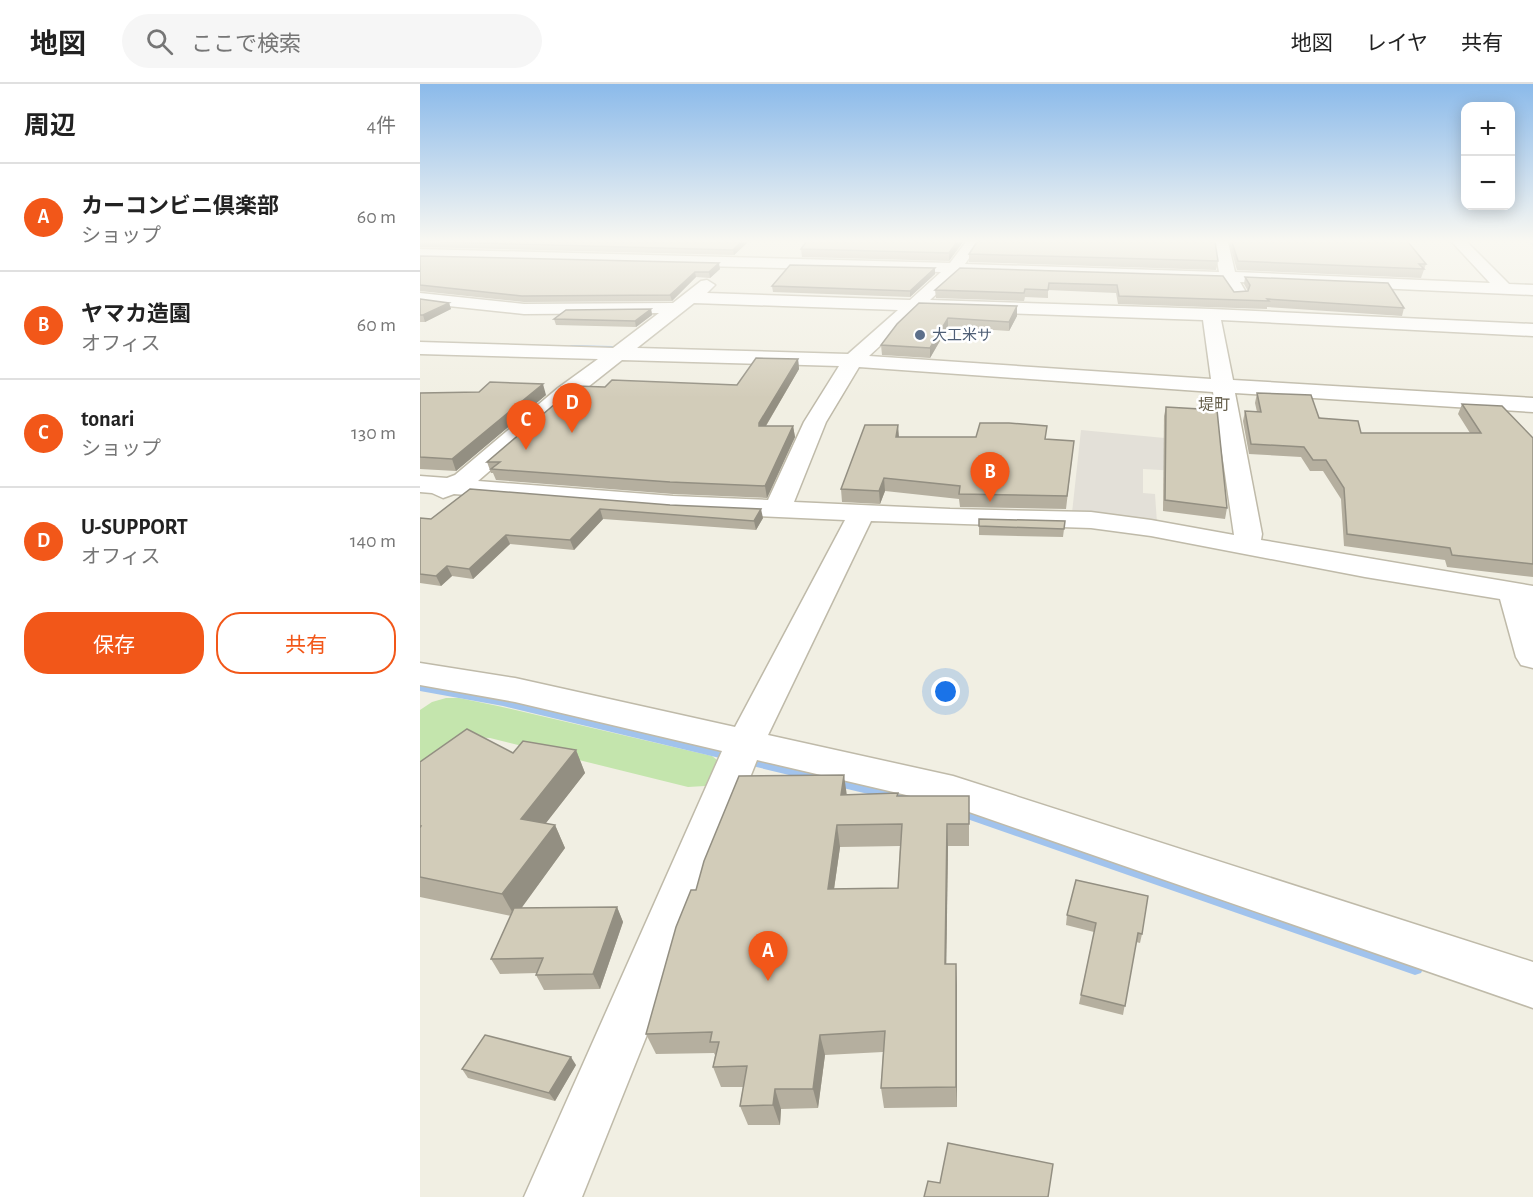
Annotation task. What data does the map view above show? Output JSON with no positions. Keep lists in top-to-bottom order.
{
  "districts": ["堤町"],
  "places": ["大工米サ"],
  "page": {
    "header": "地図",
    "search": "ここで検索",
    "nav": ["地図", "レイヤ", "共有"],
    "heading": ["周辺", "4件"],
    "map_buttons": ["+", "−"],
    "list": [
      {
        "mark": "A",
        "name": "カーコンビニ倶楽部",
        "note": "ショップ",
        "value": "60 m"
      },
      {
        "mark": "B",
        "name": "ヤマカ造園",
        "note": "オフィス",
        "value": "60 m"
      },
      {
        "mark": "C",
        "name": "tonari",
        "note": "ショップ",
        "value": "130 m"
      },
      {
        "mark": "D",
        "name": "U-SUPPORT",
        "note": "オフィス",
        "value": "140 m"
      }
    ],
    "pins": [
      "D",
      "C",
      "B",
      "A"
    ],
    "buttons": ["保存", "共有"]
  }
}
